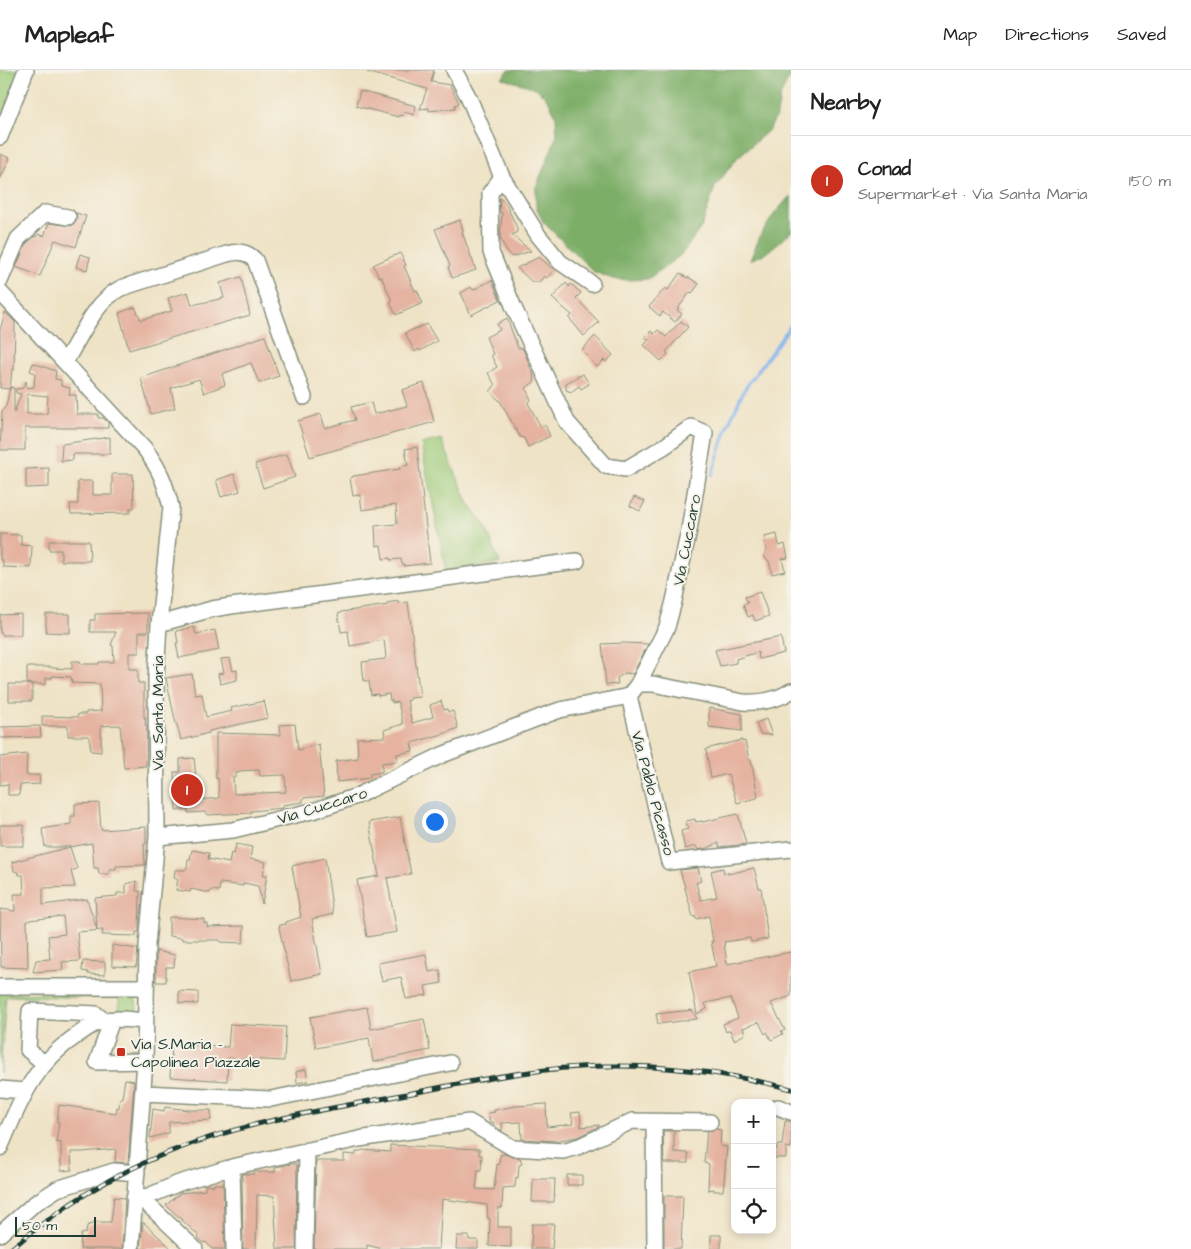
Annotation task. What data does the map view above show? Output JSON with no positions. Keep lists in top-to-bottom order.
{
  "streets": {
    "street": ["Via Cuccaro", "Via Santa Maria", "Via Pablo Picasso"]
  },
  "crossings": [
    ["Via Cuccaro", "Via Santa Maria"],
    ["Via Cuccaro", "Via Pablo Picasso"]
  ],
  "places": {
    "transit": ["Via S.Maria - Capolinea Piazzale"]
  },
  "scale_bar": "50 m",
  "page": {
    "header": "Mapleaf",
    "nav": ["Map", "Directions", "Saved"],
    "heading": "Nearby",
    "list": [
      {
        "mark": "1",
        "name": "Conad",
        "note": "Supermarket · Via Santa Maria",
        "value": "150 m"
      }
    ],
    "pins": "1",
    "map_buttons": ["+", "−"],
    "scale": "50 m"
  }
}
